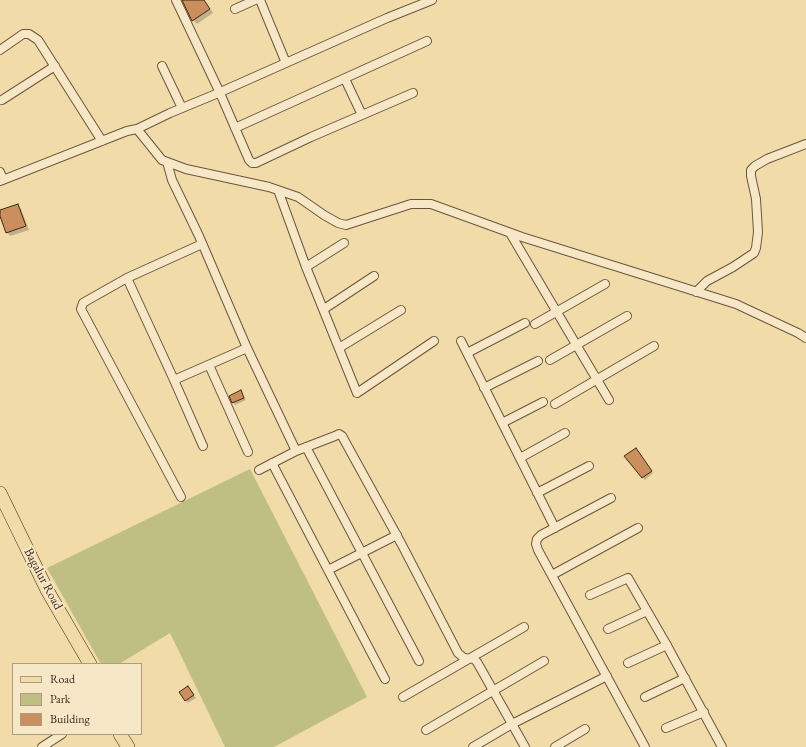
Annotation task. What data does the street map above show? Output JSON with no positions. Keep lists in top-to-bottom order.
{
  "streets": {
    "main road": ["Bagalur Road"]
  },
  "legend": ["Road", "Park", "Building"]
}
